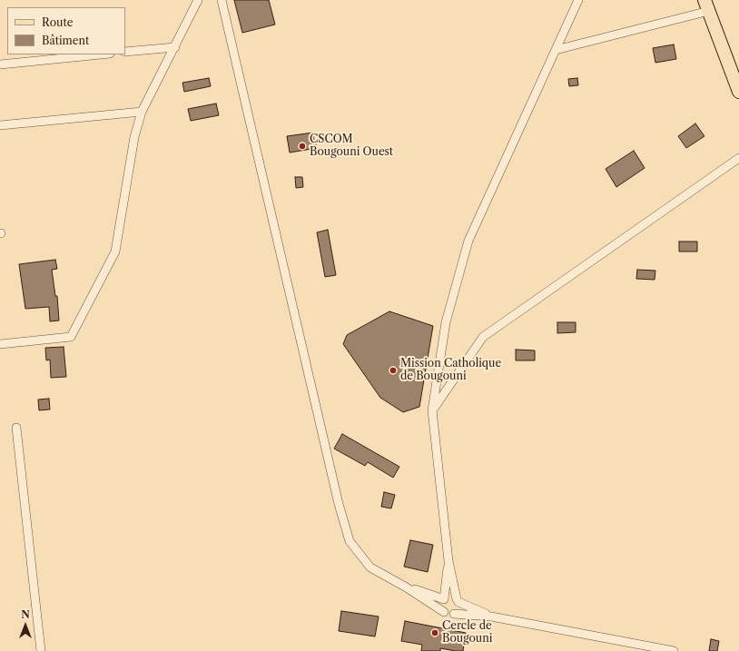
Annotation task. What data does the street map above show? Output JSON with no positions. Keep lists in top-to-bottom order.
{
  "places": ["CSCOM Bougouni Ouest", "Mission Catholique de Bougouni", "Cercle de Bougouni"],
  "legend": ["Route", "Bâtiment"],
  "north": "top"
}
